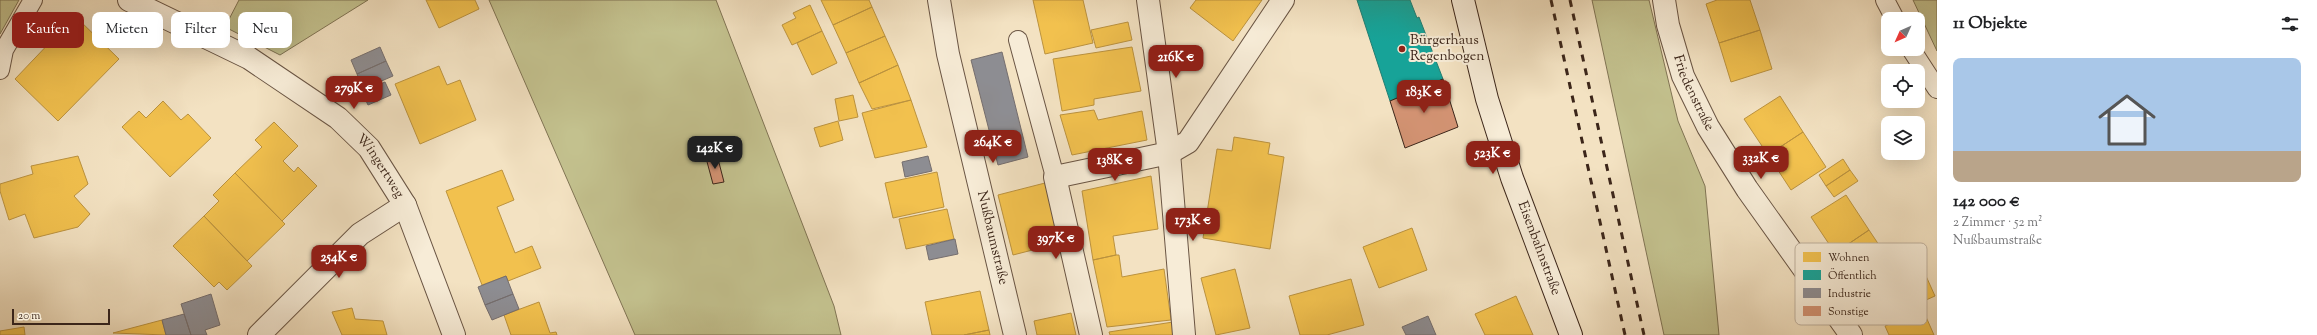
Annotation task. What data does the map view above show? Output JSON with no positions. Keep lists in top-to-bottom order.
{
  "streets": {
    "street": [
      "Friedenstraße",
      "Wingertweg",
      "Nußbaumstraße",
      "Eisenbahnstraße"
    ]
  },
  "places": ["Bürgerhaus Regenbogen"],
  "legend": [
    "Wohnen",
    "Öffentlich",
    "Industrie",
    "Sonstige"
  ],
  "scale_bar": "20 m",
  "north": "bottom left",
  "page": {
    "heading": "11 Objekte",
    "chip": [
      "Kaufen",
      "Mieten",
      "Filter",
      "Neu"
    ],
    "price": [
      "216K €",
      "279K €",
      "183K €",
      "264K €",
      "142K €",
      "523K €",
      "332K €",
      "138K €",
      "173K €",
      "397K €",
      "254K €"
    ],
    "list": [
      {
        "name": "142 000 €",
        "note": "2 Zimmer · 52 m² · Nußbaumstraße"
      }
    ],
    "scale": "20 m"
  }
}
